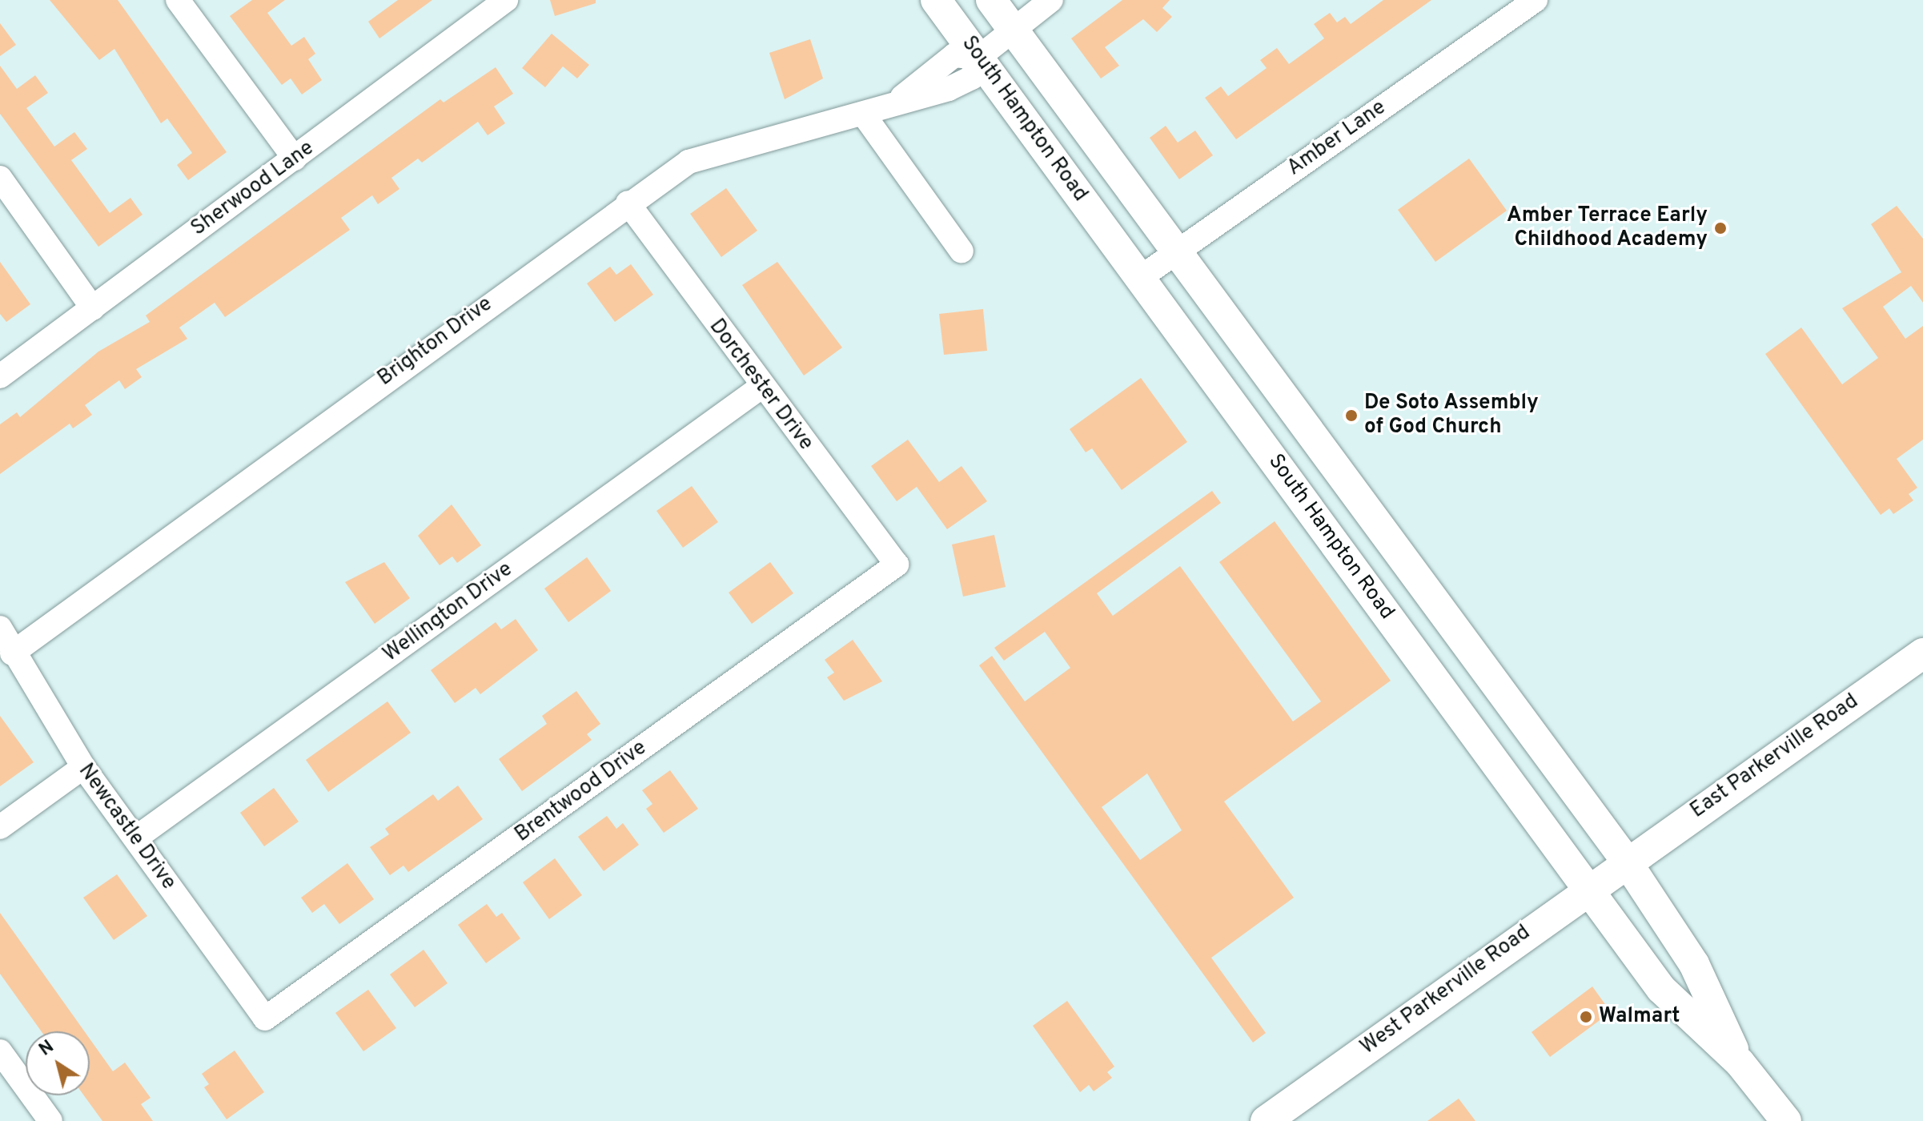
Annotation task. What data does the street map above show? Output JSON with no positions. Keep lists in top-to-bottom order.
{
  "streets": {
    "main road": ["South Hampton Road", "East Parkerville Road", "West Parkerville Road"],
    "street": [
      "Amber Lane",
      "Sherwood Lane",
      "Brighton Drive",
      "Dorchester Drive",
      "Wellington Drive",
      "Brentwood Drive",
      "Newcastle Drive"
    ]
  },
  "crossings": [
    ["South Hampton Road", "Amber Lane"],
    ["South Hampton Road", "Brighton Drive"],
    ["South Hampton Road", "East Parkerville Road"],
    ["South Hampton Road", "West Parkerville Road"],
    ["Brighton Drive", "Dorchester Drive"],
    ["Brighton Drive", "Newcastle Drive"],
    ["Dorchester Drive", "Wellington Drive"],
    ["Dorchester Drive", "Brentwood Drive"],
    ["Wellington Drive", "Newcastle Drive"],
    ["East Parkerville Road", "West Parkerville Road"],
    ["Brentwood Drive", "Newcastle Drive"]
  ],
  "places": ["Amber Terrace Early Childhood Academy", "De Soto Assembly of God Church", "Walmart"],
  "north": "top left"
}
